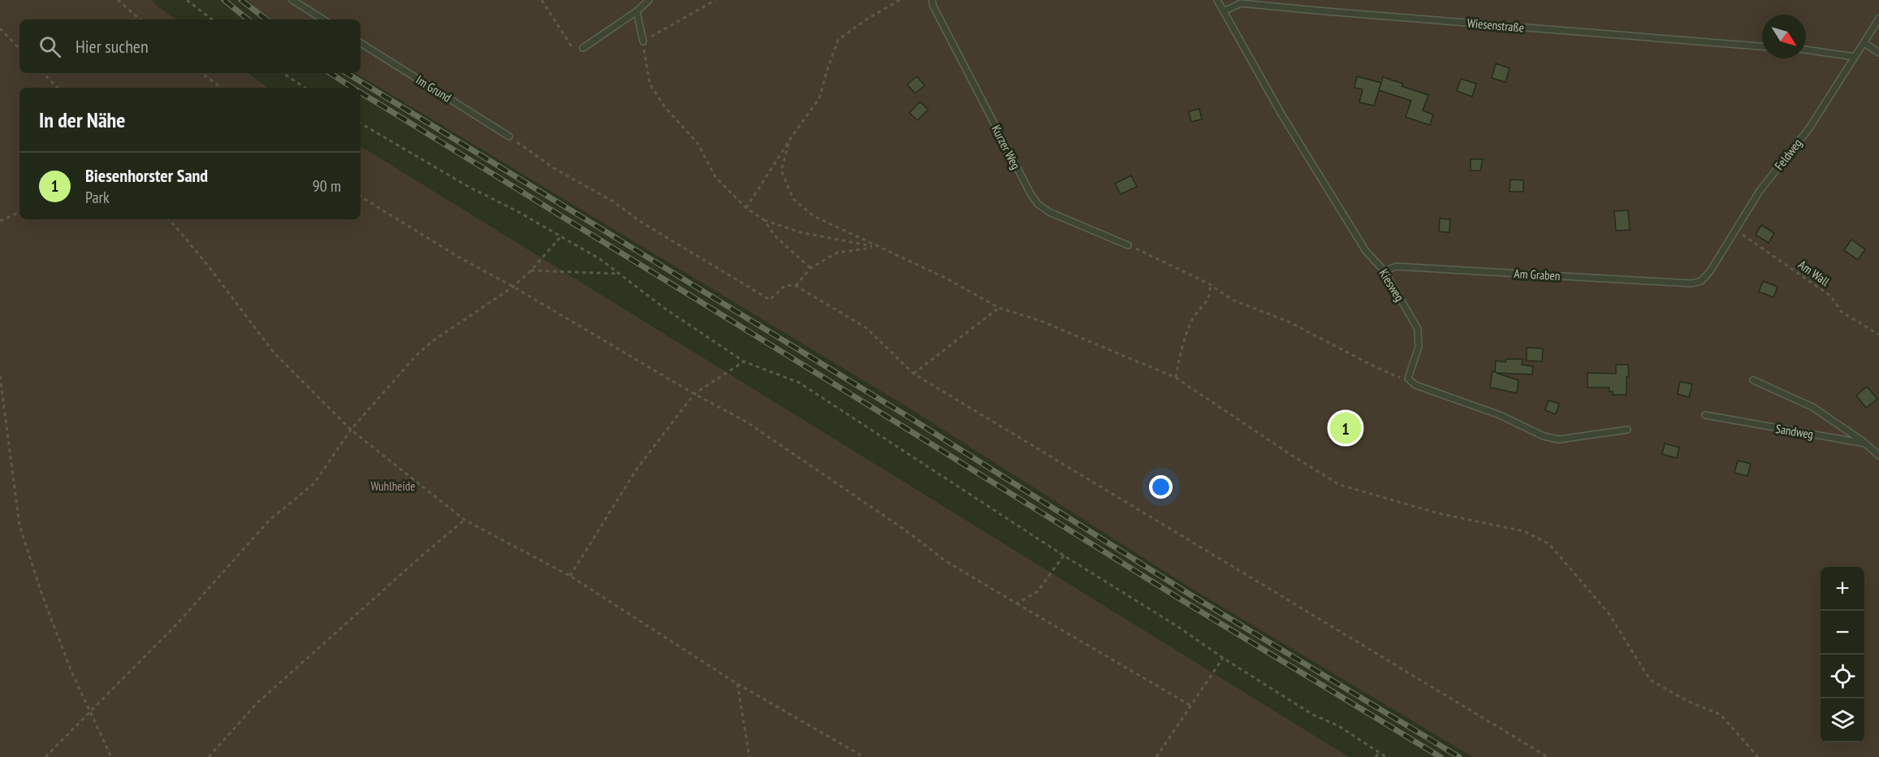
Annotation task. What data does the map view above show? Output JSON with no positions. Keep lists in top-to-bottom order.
{
  "streets": {
    "lane": [
      "Wiesenstraße",
      "Im Grund",
      "Kurzer Weg",
      "Feldweg",
      "Am Graben",
      "Kiesweg",
      "Sandweg"
    ],
    "path": ["Am Wall"]
  },
  "crossings": [
    ["Wiesenstraße", "Kiesweg"],
    ["Feldweg", "Am Wall"],
    ["Feldweg", "Am Graben"],
    ["Am Graben", "Kiesweg"]
  ],
  "parks": ["Wuhlheide"],
  "north": "bottom right",
  "page": {
    "search": "Hier suchen",
    "heading": "In der Nähe",
    "list": [
      {
        "mark": "1",
        "name": "Biesenhorster Sand",
        "note": "Park",
        "value": "90 m"
      }
    ],
    "pins": "1",
    "map_buttons": ["+", "−"]
  }
}
